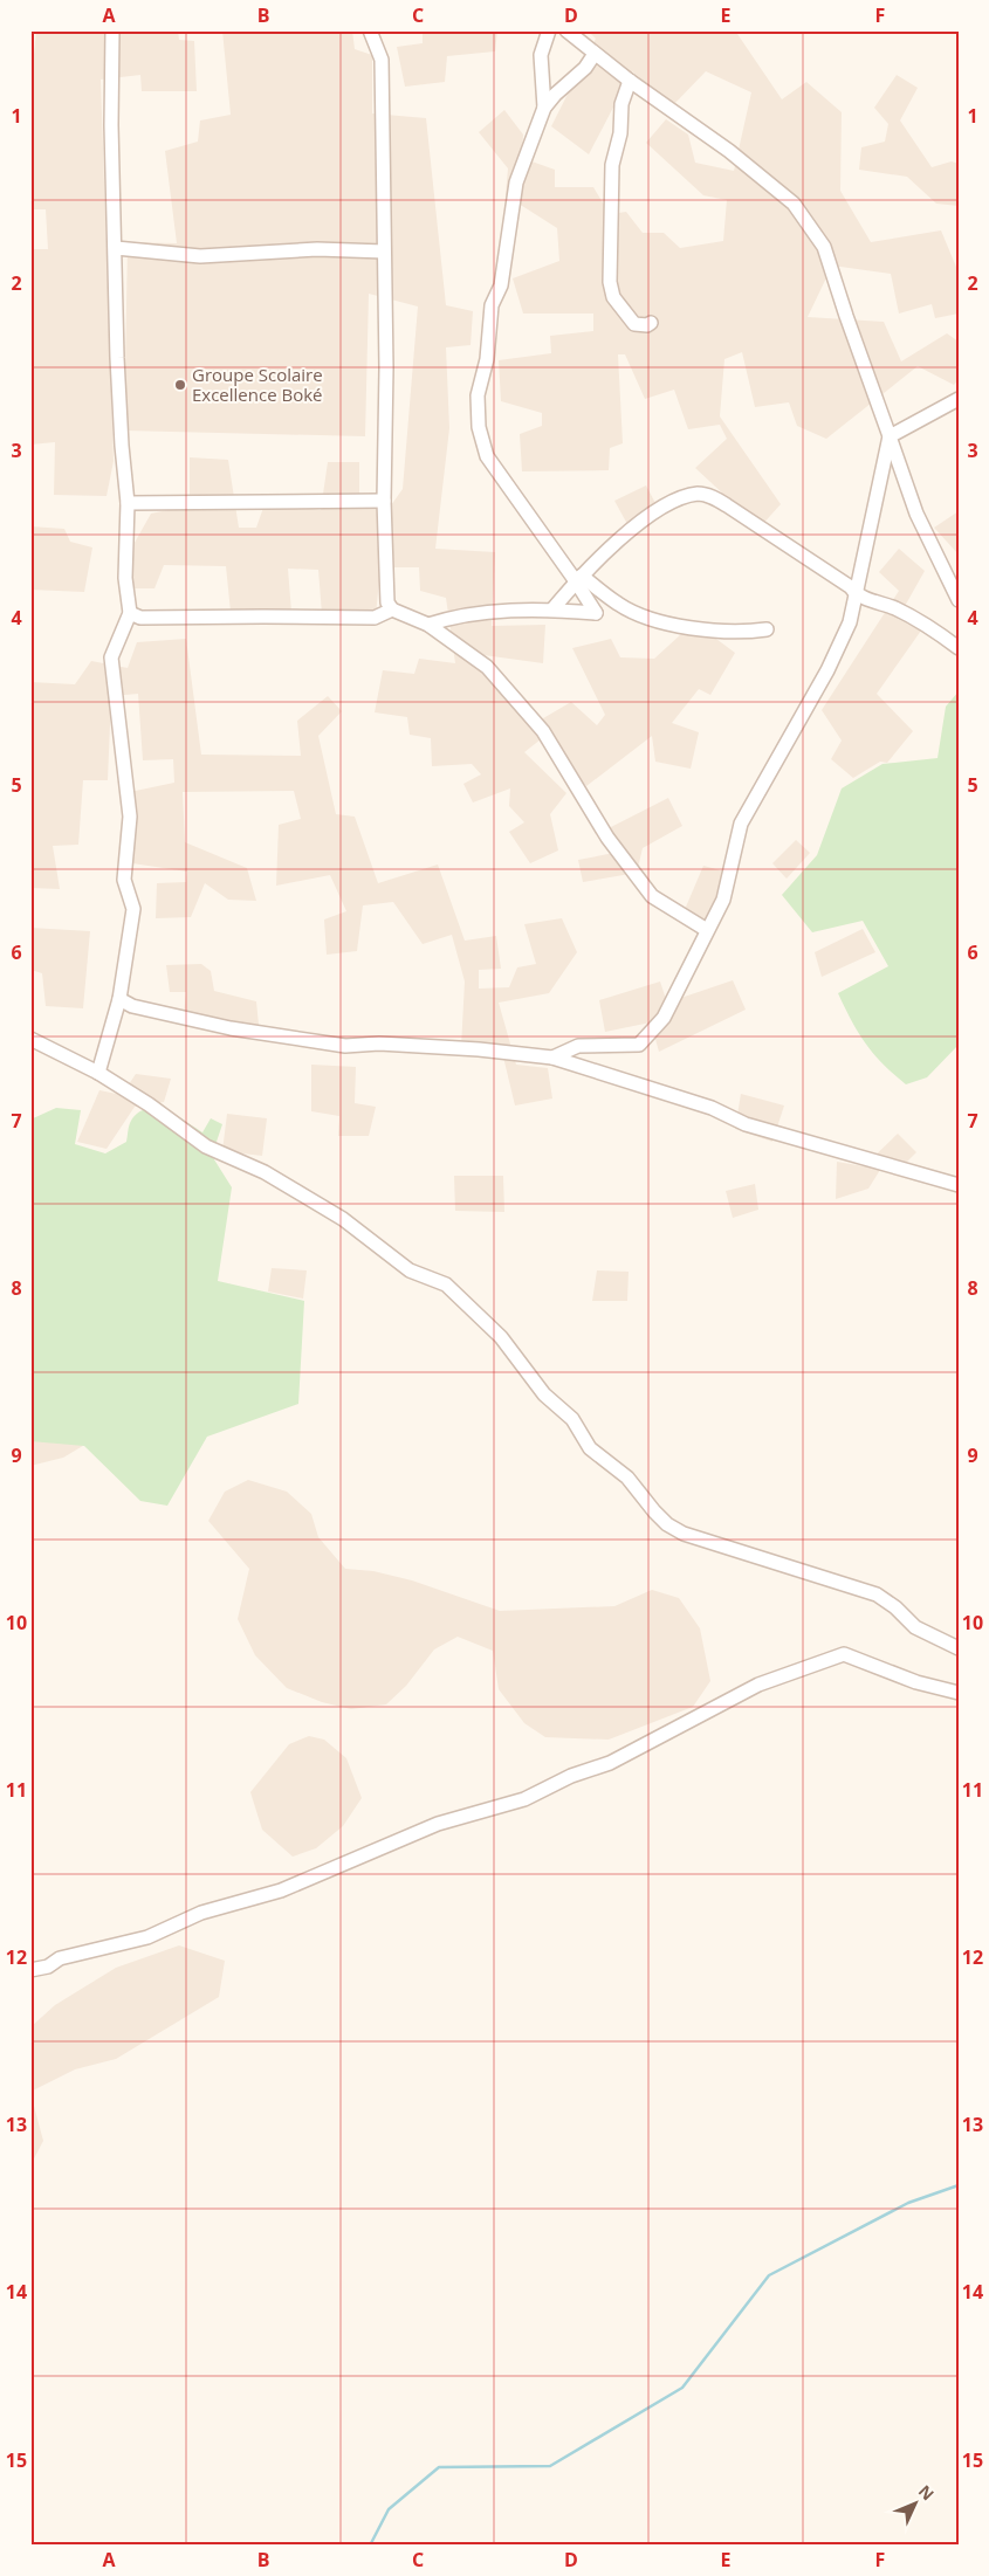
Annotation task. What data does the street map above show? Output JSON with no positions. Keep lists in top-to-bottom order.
{
  "places": ["Groupe Scolaire Excellence Boké"],
  "north": "top right",
  "grid": {
    "columns": [
      "A",
      "B",
      "C",
      "D",
      "E",
      "F"
    ],
    "rows": [
      "1",
      "2",
      "3",
      "4",
      "5",
      "6",
      "7",
      "8",
      "9",
      "10",
      "11",
      "12",
      "13",
      "14",
      "15"
    ]
  }
}
